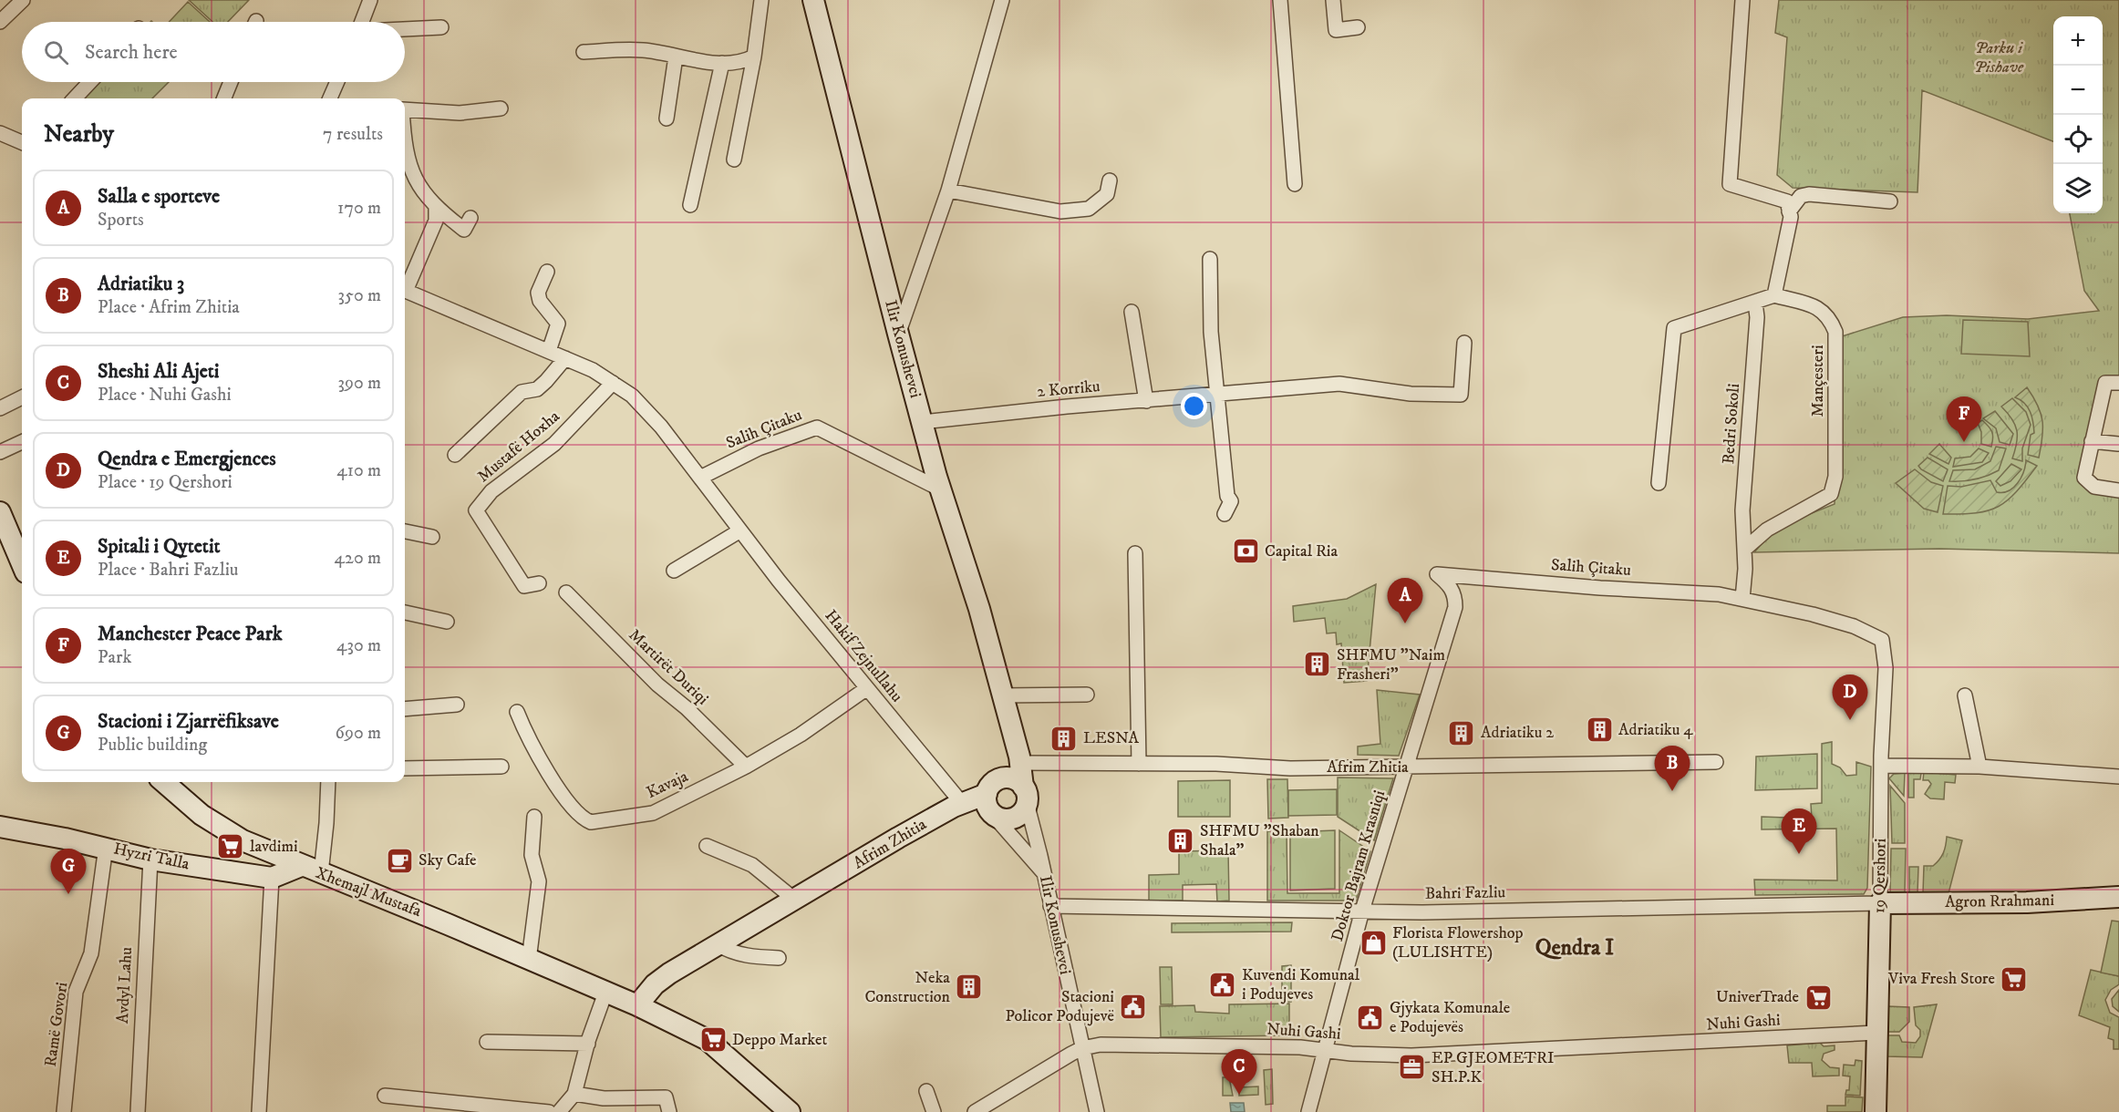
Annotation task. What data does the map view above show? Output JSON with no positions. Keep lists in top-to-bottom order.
{
  "streets": {
    "street": [
      "Ilir Konushevci",
      "Mançesteri",
      "2 Korriku",
      "Bedri Sokoli",
      "Salih Çitaku",
      "Mustafë Hoxha",
      "Hakif Zejnullahu",
      "Martirët Duriqi",
      "Afrim Zhitia",
      "Kavaja",
      "Hyzri Talla",
      "Doktor Bajram Krasniqi",
      "19 Qershori",
      "Xhemajl Mustafa",
      "Bahri Fazliu",
      "Agron Rrahmani",
      "Avdyl Lahu",
      "Nuhi Gashi",
      "Ramë Govori"
    ]
  },
  "crossings": [
    ["Ilir Konushevci", "2 Korriku"],
    ["Ilir Konushevci", "Salih Çitaku"],
    ["Ilir Konushevci", "Afrim Zhitia"],
    ["Ilir Konushevci", "Bahri Fazliu"],
    ["Ilir Konushevci", "Nuhi Gashi"],
    ["Mançesteri", "Bedri Sokoli"],
    ["Salih Çitaku", "Hakif Zejnullahu"],
    ["Salih Çitaku", "Doktor Bajram Krasniqi"],
    ["Salih Çitaku", "19 Qershori"],
    ["Mustafë Hoxha", "Hakif Zejnullahu"],
    ["Hakif Zejnullahu", "Afrim Zhitia"],
    ["Hakif Zejnullahu", "Kavaja"],
    ["Martirët Duriqi", "Kavaja"],
    ["Afrim Zhitia", "Doktor Bajram Krasniqi"],
    ["Afrim Zhitia", "Xhemajl Mustafa"],
    ["Hyzri Talla", "Avdyl Lahu"],
    ["Hyzri Talla", "Ramë Govori"],
    ["Doktor Bajram Krasniqi", "Bahri Fazliu"],
    ["Doktor Bajram Krasniqi", "Nuhi Gashi"],
    ["19 Qershori", "Bahri Fazliu"],
    ["19 Qershori", "Agron Rrahmani"],
    ["19 Qershori", "Nuhi Gashi"],
    ["Bahri Fazliu", "Agron Rrahmani"]
  ],
  "districts": ["Qendra I"],
  "parks": ["Parku i Pishave"],
  "places": {
    "bank": ["Capital Ria"],
    "building": [
      "SHFMU \"Naim Frasheri\"",
      "Adriatiku 4",
      "Adriatiku 2",
      "LESNA",
      "SHFMU \"Shaban Shala\"",
      "Neka Construction"
    ],
    "supermarket": [
      "lavdimi",
      "Viva Fresh Store",
      "UniverTrade",
      "Deppo Market"
    ],
    "cafe": ["Sky Cafe"],
    "shop": ["Florista Flowershop (LULISHTE)"],
    "public building": ["Kuvendi Komunal i Podujeves", "Stacioni Policor Podujevë", "Gjykata Komunale e Podujevës"],
    "office": ["EP GJEOMETRI SH.P.K"]
  },
  "page": {
    "map_buttons": ["+", "−"],
    "search": "Search here",
    "heading": ["Nearby", "7 results"],
    "list": [
      {
        "mark": "A",
        "name": "Salla e sporteve",
        "note": "Sports",
        "value": "170 m"
      },
      {
        "mark": "B",
        "name": "Adriatiku 3",
        "note": "Place · Afrim Zhitia",
        "value": "350 m"
      },
      {
        "mark": "C",
        "name": "Sheshi Ali Ajeti",
        "note": "Place · Nuhi Gashi",
        "value": "390 m"
      },
      {
        "mark": "D",
        "name": "Qendra e Emergjences",
        "note": "Place · 19 Qershori",
        "value": "410 m"
      },
      {
        "mark": "E",
        "name": "Spitali i Qytetit",
        "note": "Place · Bahri Fazliu",
        "value": "420 m"
      },
      {
        "mark": "F",
        "name": "Manchester Peace Park",
        "note": "Park",
        "value": "430 m"
      },
      {
        "mark": "G",
        "name": "Stacioni i Zjarrëfiksave",
        "note": "Public building",
        "value": "690 m"
      }
    ],
    "pins": [
      "F",
      "A",
      "D",
      "B",
      "E",
      "G",
      "C"
    ]
  }
}
